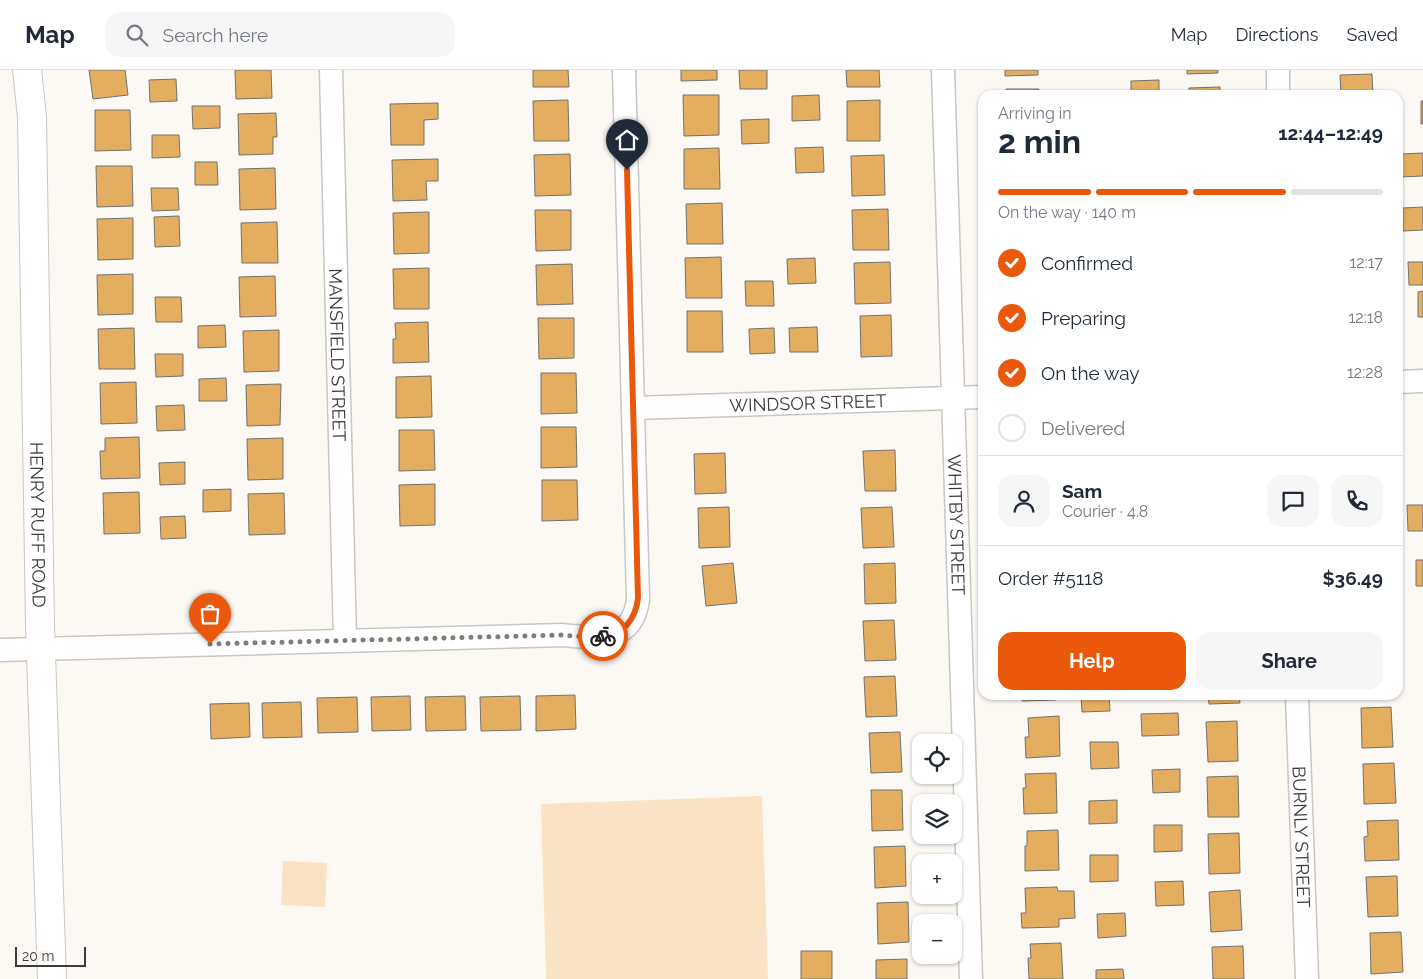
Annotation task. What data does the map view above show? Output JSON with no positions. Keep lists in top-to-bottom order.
{
  "streets": {
    "street": [
      "MANSFIELD STREET",
      "WINDSOR STREET",
      "HENRY RUFF ROAD",
      "WHITBY STREET",
      "BURNLY STREET"
    ]
  },
  "crossings": [
    ["WINDSOR STREET", "WHITBY STREET"]
  ],
  "scale_bar": "20 m",
  "page": {
    "header": "Map",
    "search": "Search here",
    "nav": ["Map", "Directions", "Saved"],
    "heading": ["2 min", "Arriving in", "12:44–12:49"],
    "panel": [
      "Sam",
      "Courier · 4.8",
      "Order #5118",
      "$36.49"
    ],
    "bar": "On the way · 140 m",
    "list": [
      ["Confirmed", "12:17"],
      ["Preparing", "12:18"],
      ["On the way", "12:28"],
      "Delivered"
    ],
    "buttons": ["Help", "Share"],
    "map_buttons": ["+", "−"],
    "scale": "20 m"
  }
}
